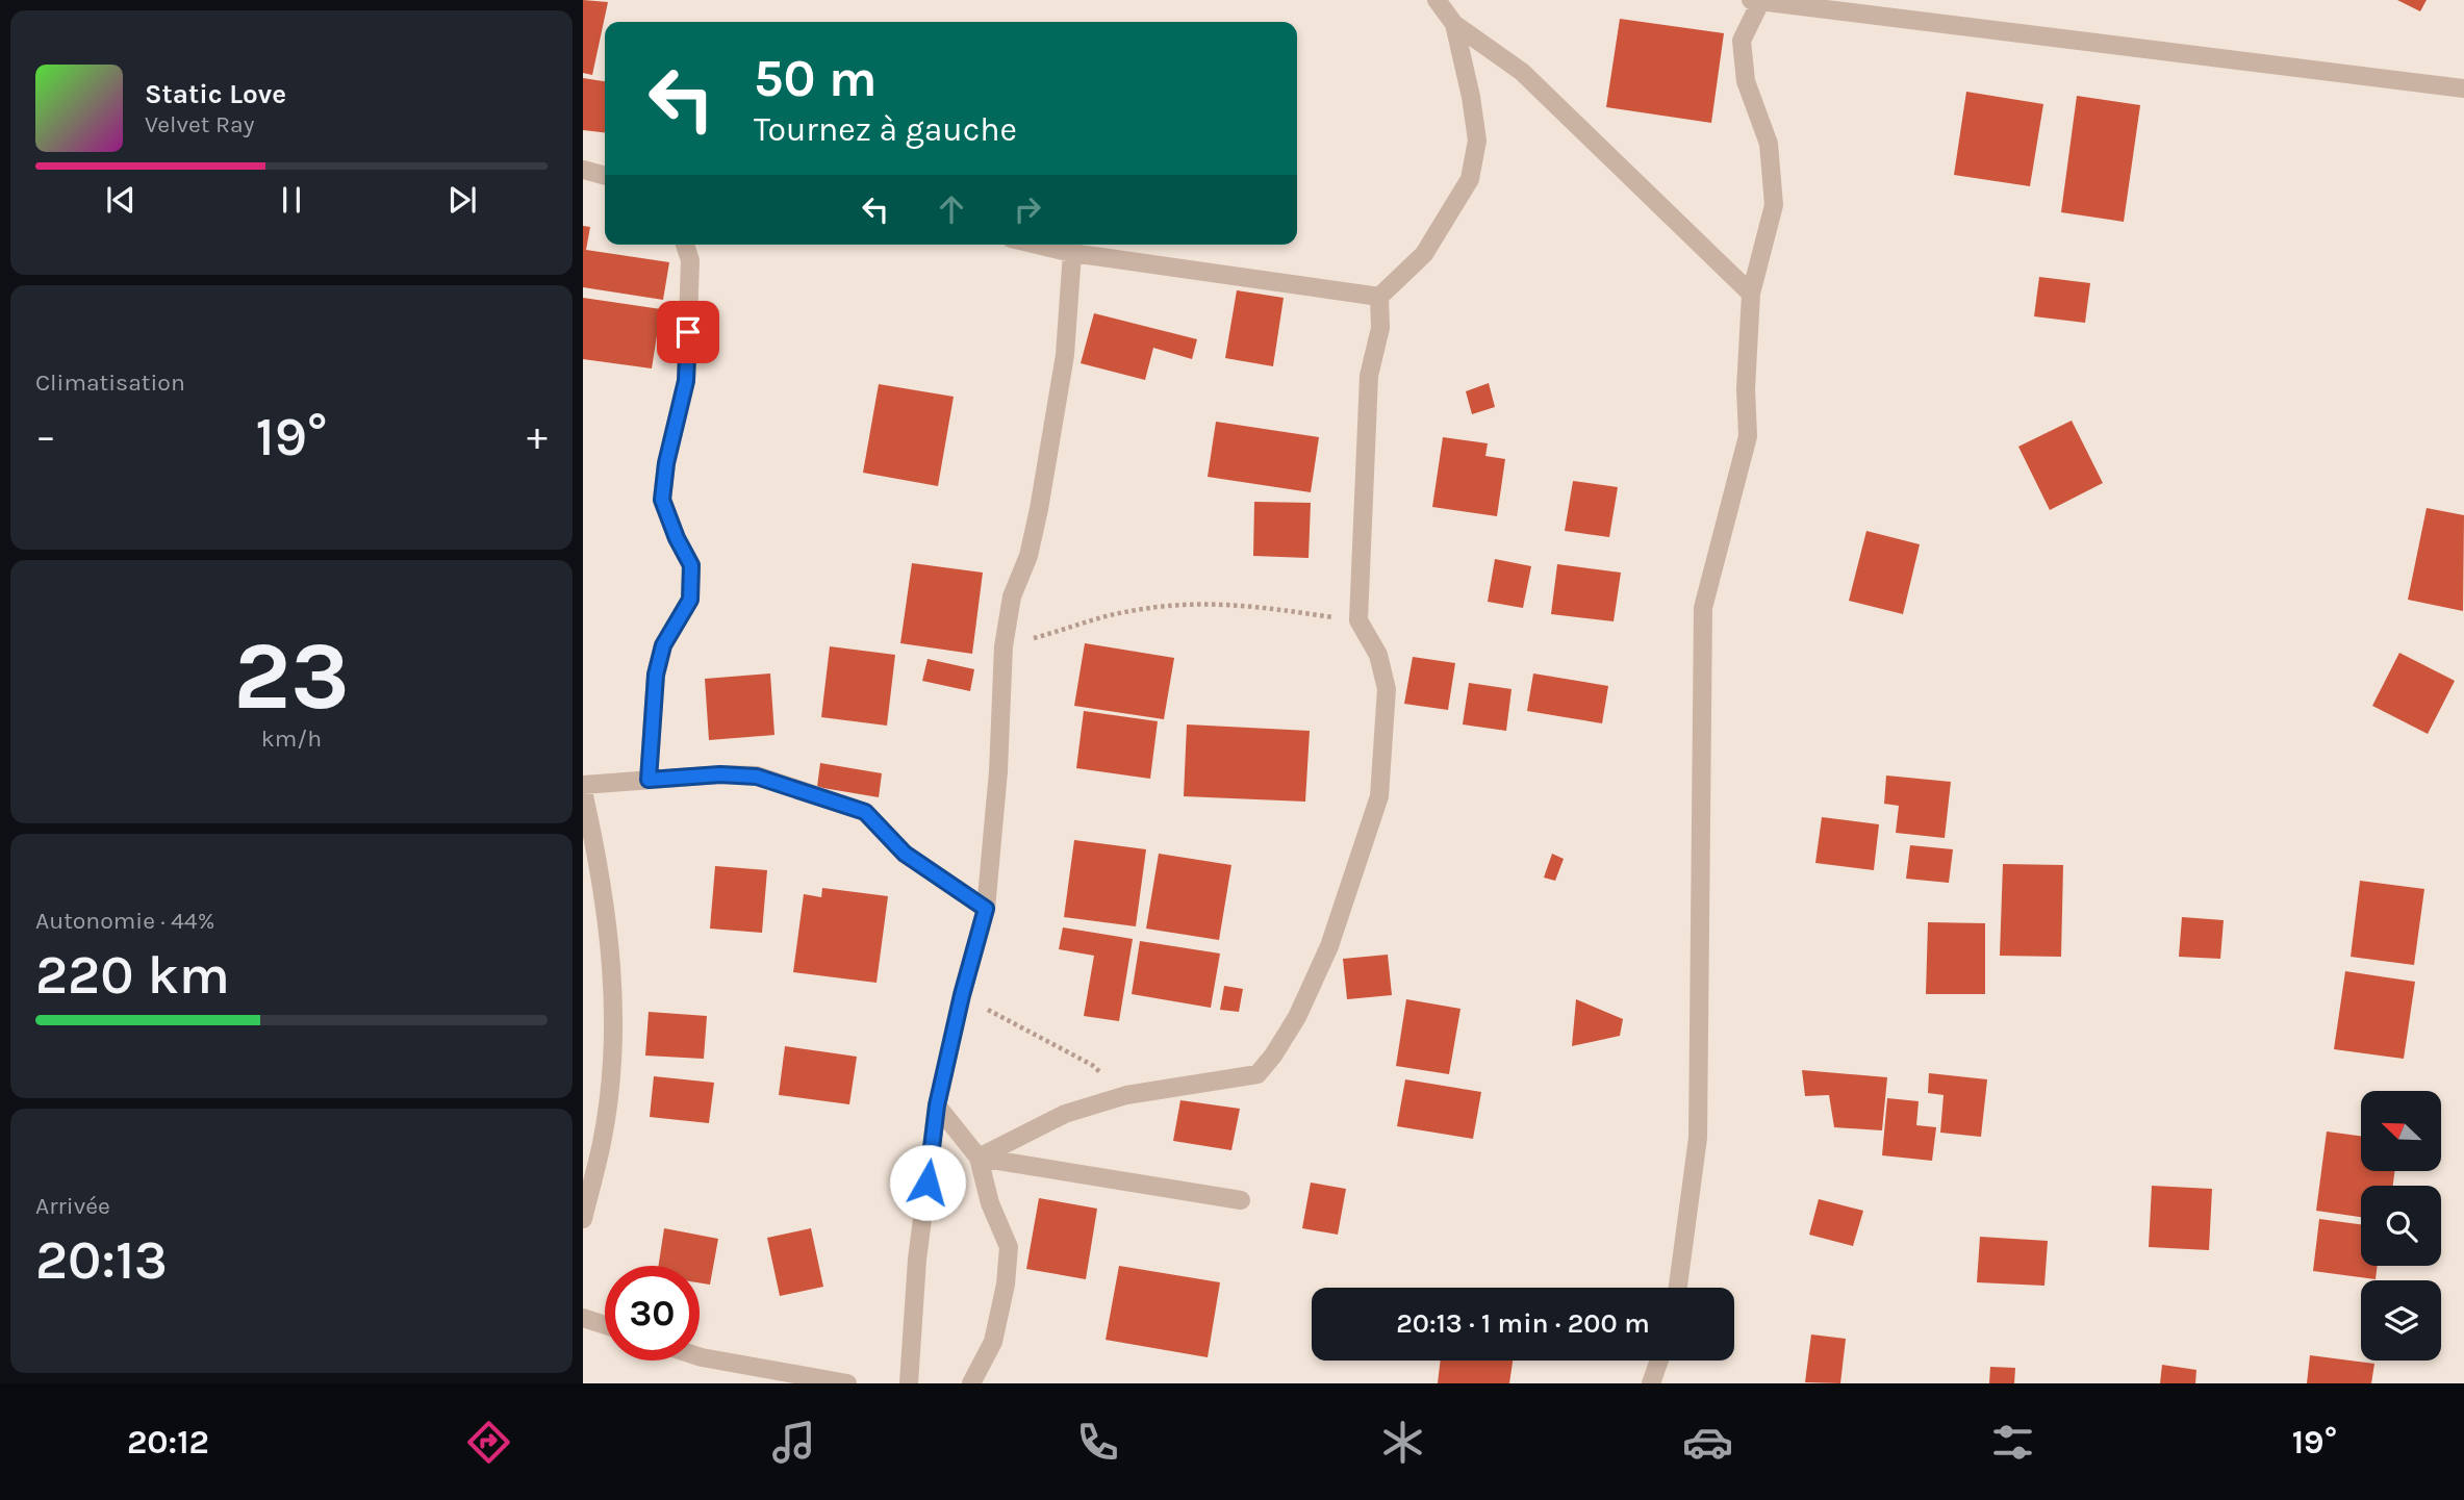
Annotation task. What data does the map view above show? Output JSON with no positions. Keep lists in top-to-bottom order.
{
  "north": "top left",
  "page": {
    "turn": ["50 m", "Tournez à gauche"],
    "song": ["Static Love", "Velvet Ray"],
    "tile": [
      "Climatisation",
      ["23", "km/h"],
      ["Autonomie · 44%", "220 km"],
      ["Arrivée", "20:13"]
    ],
    "heat": ["−", "19°", "+"],
    "limit": "30",
    "trip": "20:13 · 1 min · 200 m",
    "tabs": ["20:12", "19°"]
  }
}
